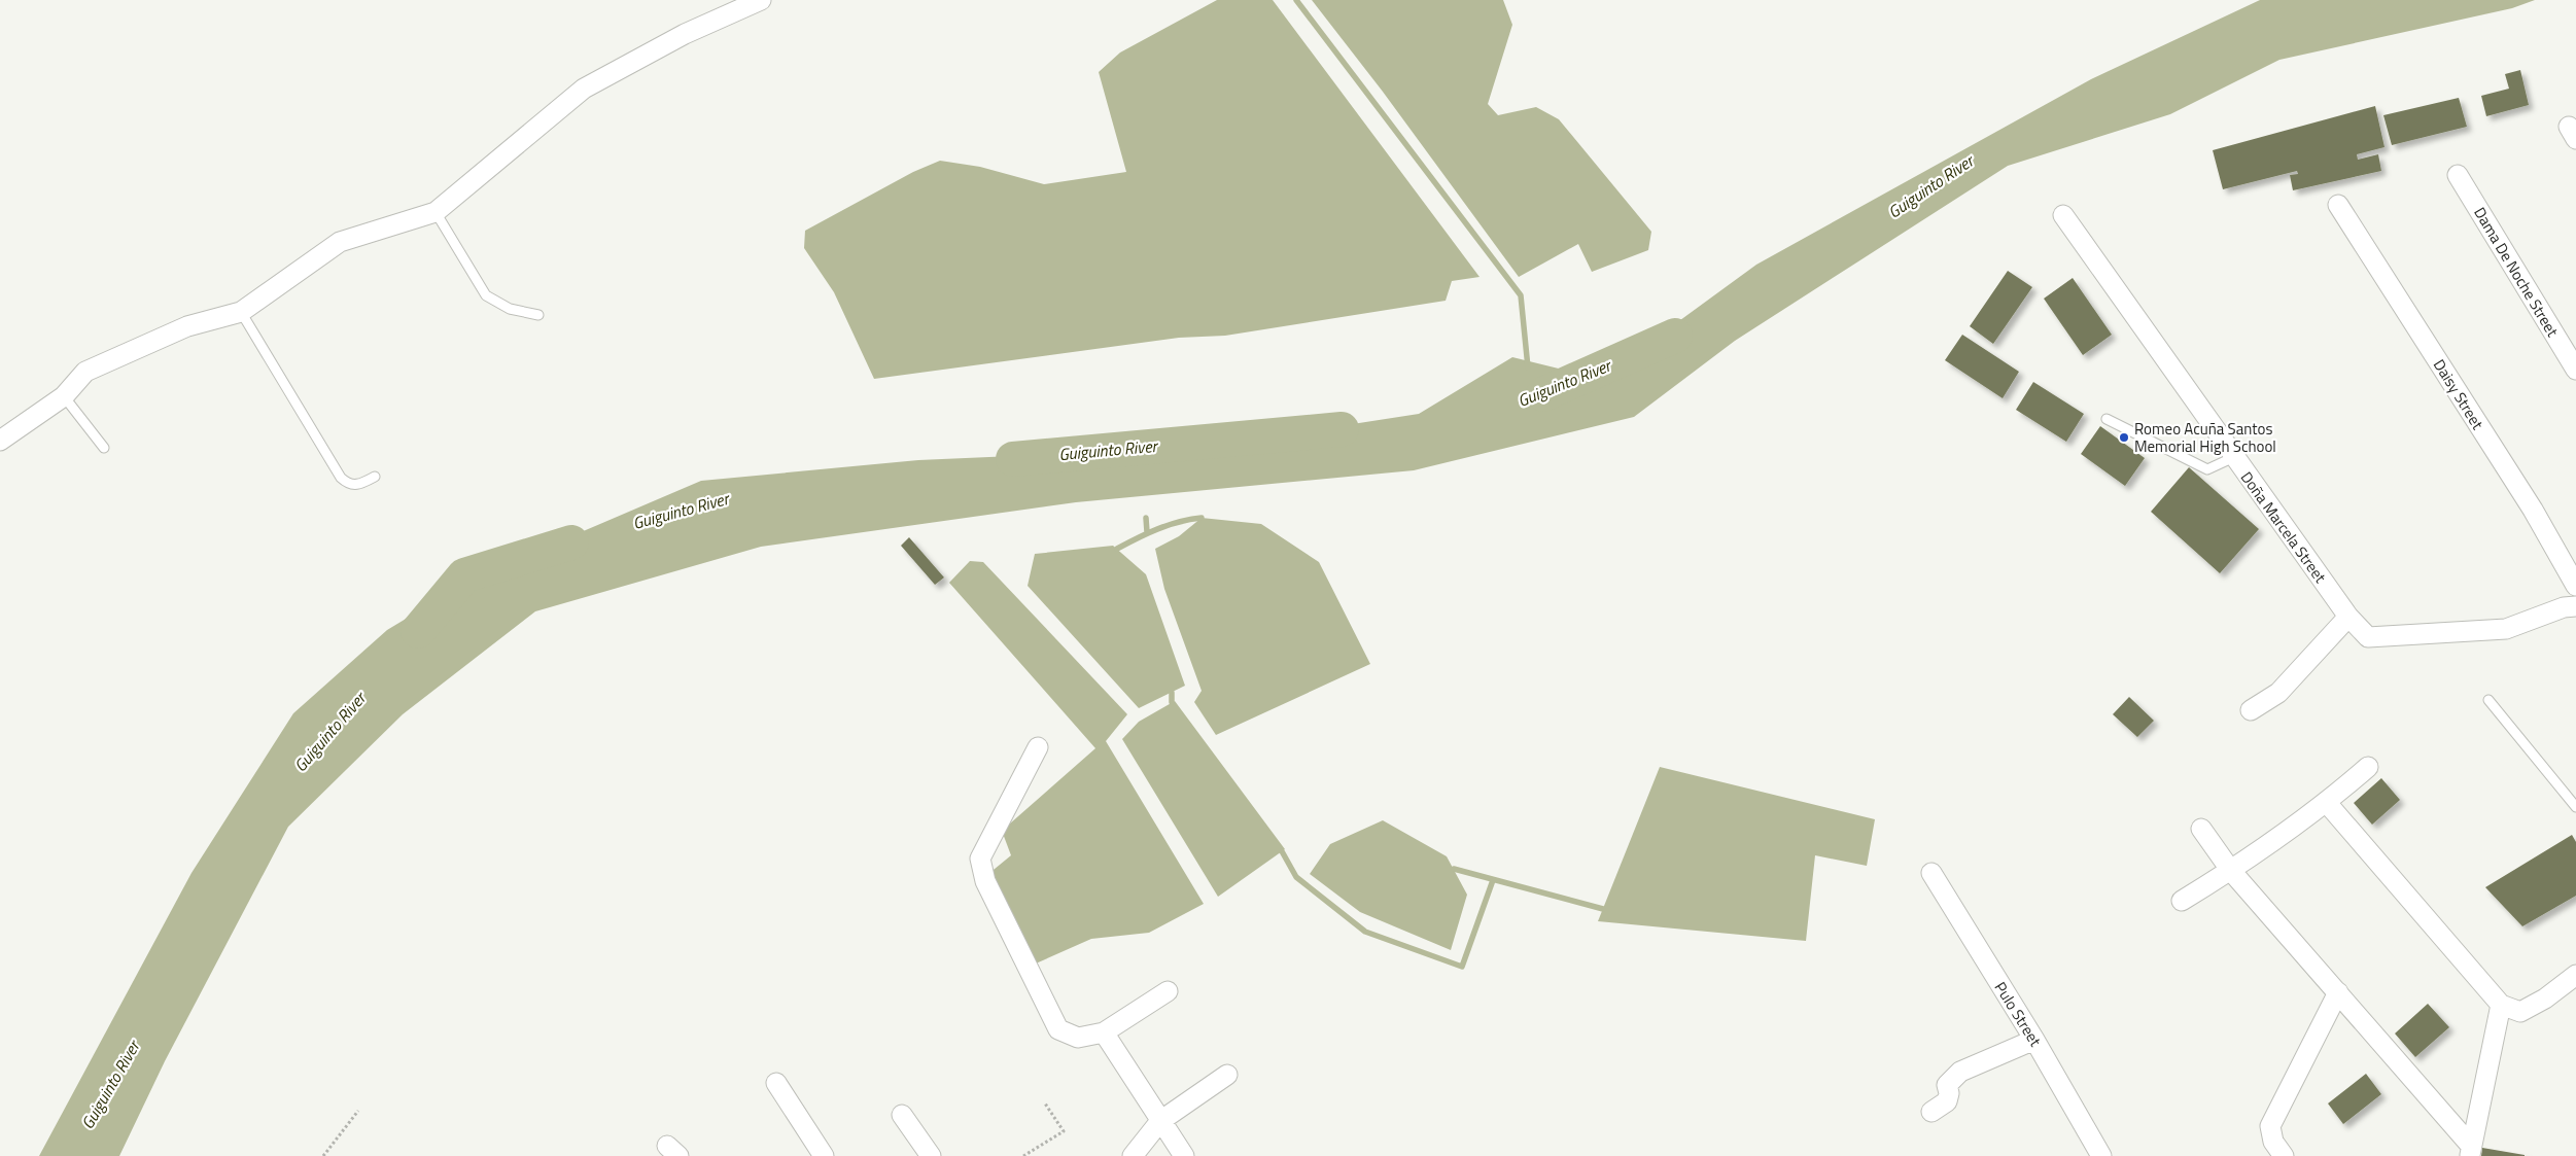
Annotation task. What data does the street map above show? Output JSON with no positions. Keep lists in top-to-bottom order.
{
  "streets": {
    "street": [
      "Dama De Noche Street",
      "Daisy Street",
      "Doña Marcela Street",
      "Pulo Street"
    ]
  },
  "water": ["Guiguinto River"],
  "places": ["Romeo Acuña Santos Memorial High School"]
}
